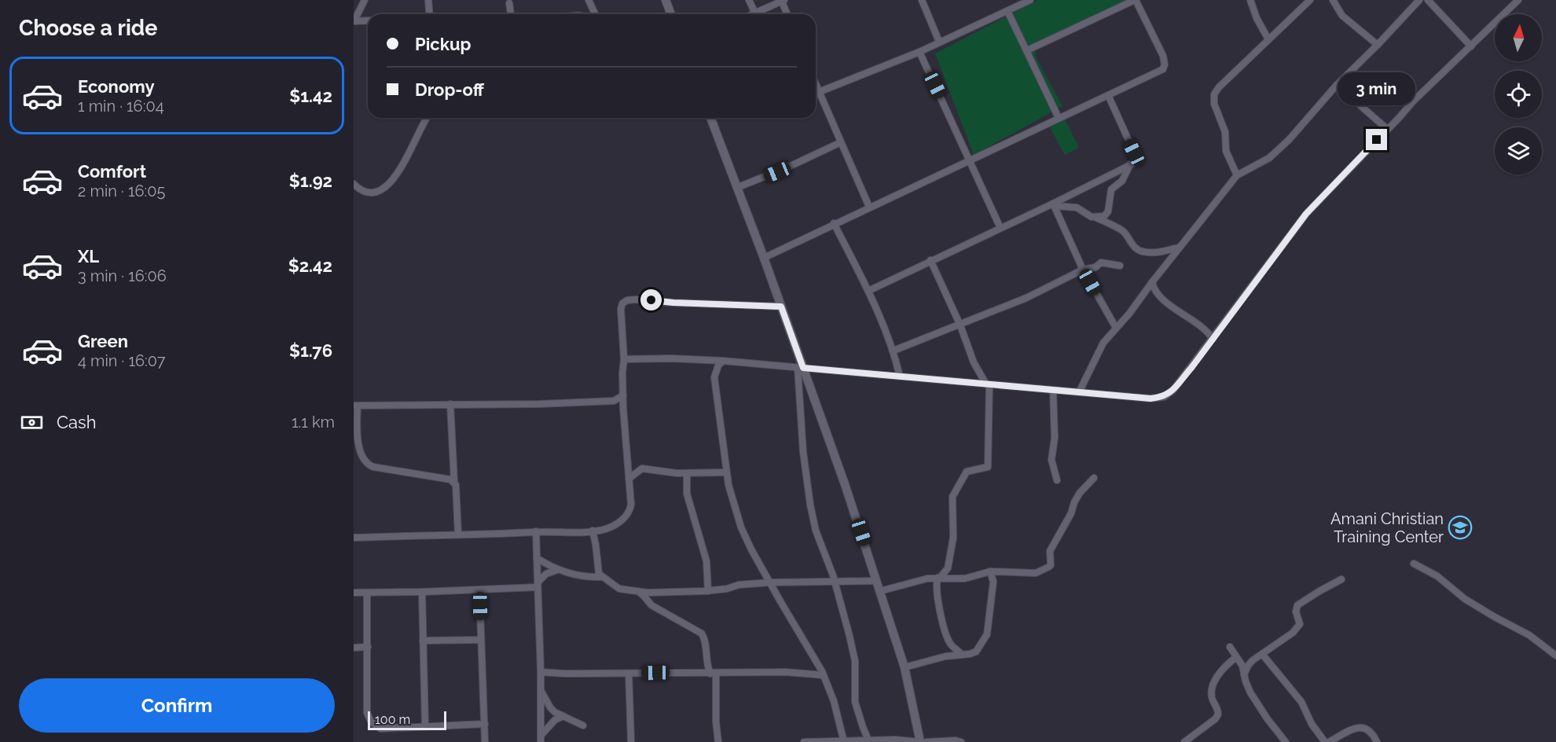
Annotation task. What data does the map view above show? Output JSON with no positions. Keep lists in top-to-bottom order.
{
  "places": {
    "school or university": ["Amani Christian Training Center"]
  },
  "scale_bar": "100 m",
  "north": "top",
  "page": {
    "heading": "Choose a ride",
    "banner": ["Pickup", "Drop-off"],
    "list": [
      {
        "name": "Economy",
        "note": "1 min · 16:04",
        "value": "$1.42"
      },
      {
        "name": "Comfort",
        "note": "2 min · 16:05",
        "value": "$1.92"
      },
      {
        "name": "XL",
        "note": "3 min · 16:06",
        "value": "$2.42"
      },
      {
        "name": "Green",
        "note": "4 min · 16:07",
        "value": "$1.76"
      }
    ],
    "bubble": "3 min",
    "pay": ["Cash", "1.1 km"],
    "buttons": "Confirm",
    "scale": "100 m"
  }
}
